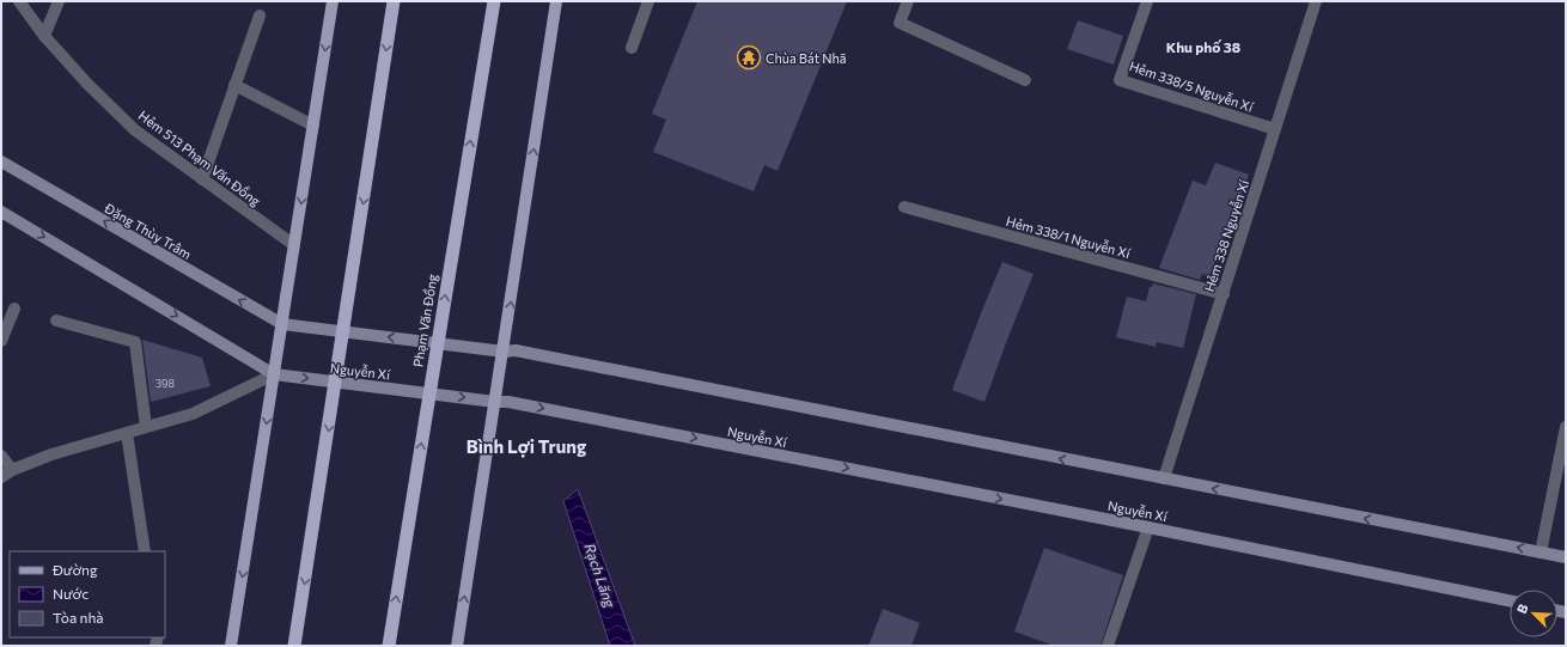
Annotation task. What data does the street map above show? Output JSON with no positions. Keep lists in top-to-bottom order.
{
  "streets": {
    "highway": ["Phạm Văn Đồng"],
    "main road": ["Đặng Thùy Trâm", "Nguyễn Xí"],
    "street": [
      "Hẻm 338/5 Nguyễn Xí",
      "Hẻm 513 Phạm Văn Đồng",
      "Hẻm 338 Nguyễn Xí",
      "Hẻm 338/1 Nguyễn Xí"
    ]
  },
  "crossings": [
    ["Hẻm 338/5 Nguyễn Xí", "Hẻm 338 Nguyễn Xí"],
    ["Hẻm 338 Nguyễn Xí", "Hẻm 338/1 Nguyễn Xí"],
    ["Phạm Văn Đồng", "Nguyễn Xí"]
  ],
  "districts": ["Khu phố 38", "Bình Lợi Trung"],
  "water": ["Rạch Lăng"],
  "places": {
    "temple": ["Chùa Bát Nhã"]
  },
  "house_numbers": ["398"],
  "legend": ["Đường", "Nước", "Tòa nhà"],
  "north": "top left"
}
